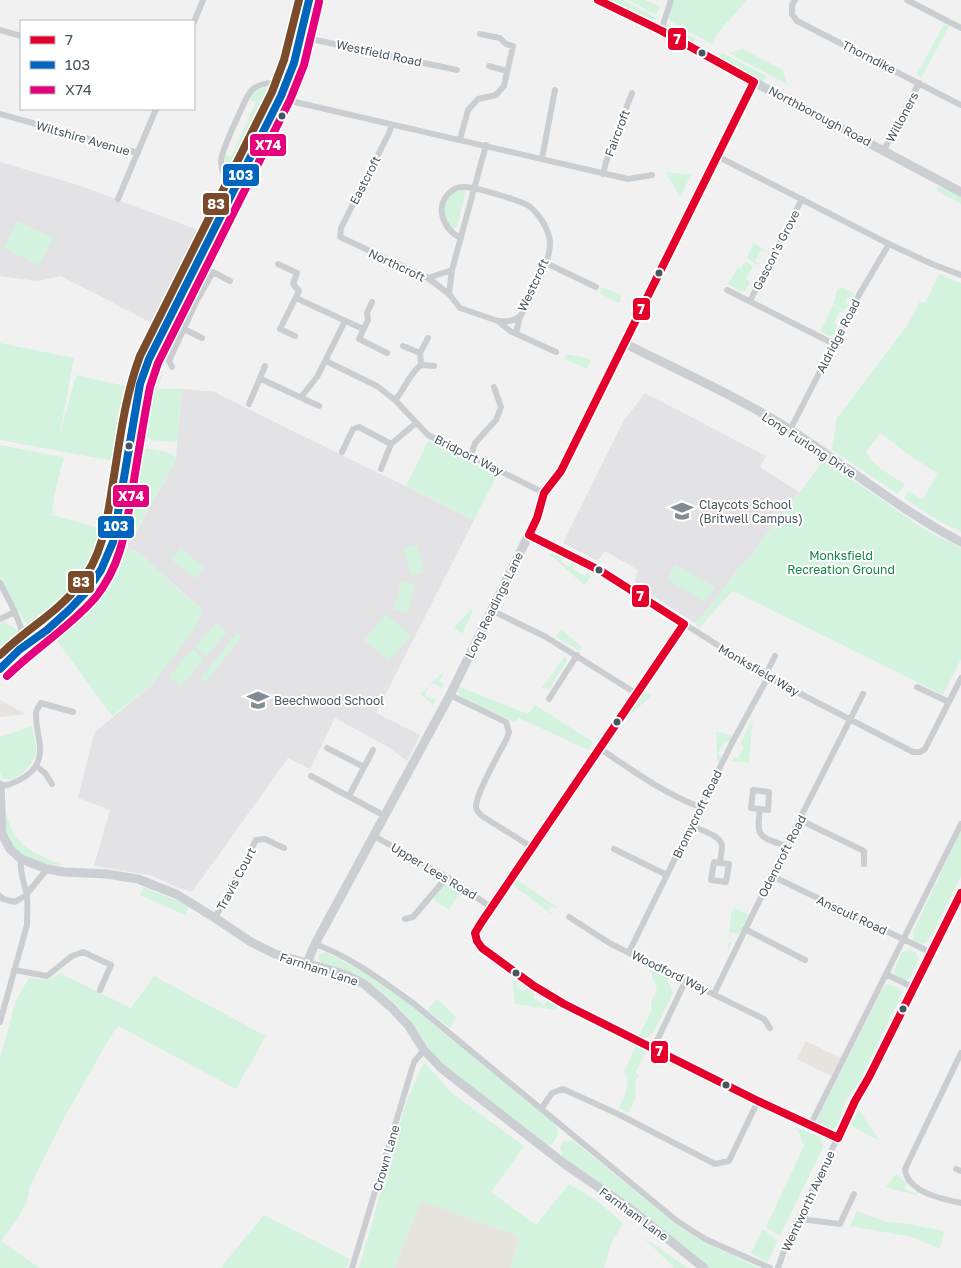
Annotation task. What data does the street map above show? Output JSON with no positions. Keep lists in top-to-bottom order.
{
  "streets": {
    "street": [
      "Westfield Road",
      "Thorndike",
      "Northborough Road",
      "Willoners",
      "Faircroft",
      "Wiltshire Avenue",
      "Eastcroft",
      "Gascon's Grove",
      "Northcroft",
      "Westcroft",
      "Aldridge Road",
      "Long Furlong Drive",
      "Bridport Way",
      "Long Readings Lane",
      "Monksfield Way",
      "Bromycroft Road",
      "Odencroft Road",
      "Upper Lees Road",
      "Travis Court",
      "Ansculf Road",
      "Farnham Lane",
      "Woodford Way",
      "Crown Lane",
      "Wentworth Avenue"
    ]
  },
  "crossings": [
    ["Thorndike", "Willoners"],
    ["Northborough Road", "Willoners"],
    ["Northborough Road", "Long Readings Lane"],
    ["Eastcroft", "Northcroft"],
    ["Gascon's Grove", "Aldridge Road"],
    ["Northcroft", "Westcroft"],
    ["Aldridge Road", "Long Furlong Drive"],
    ["Long Furlong Drive", "Long Readings Lane"],
    ["Bridport Way", "Long Readings Lane"],
    ["Long Readings Lane", "Monksfield Way"],
    ["Long Readings Lane", "Upper Lees Road"],
    ["Long Readings Lane", "Farnham Lane"],
    ["Monksfield Way", "Bromycroft Road"],
    ["Monksfield Way", "Odencroft Road"],
    ["Bromycroft Road", "Woodford Way"],
    ["Odencroft Road", "Ansculf Road"],
    ["Odencroft Road", "Woodford Way"],
    ["Travis Court", "Farnham Lane"],
    ["Ansculf Road", "Wentworth Avenue"],
    ["Farnham Lane", "Crown Lane"]
  ],
  "parks": ["Monksfield Recreation Ground"],
  "places": {
    "school or university": ["Claycots School (Britwell Campus)", "Beechwood School"]
  },
  "lines": [
    "transit line 7",
    "transit line 103",
    "transit line 83",
    "transit line X74"
  ],
  "legend": ["7", "103", "X74"]
}
